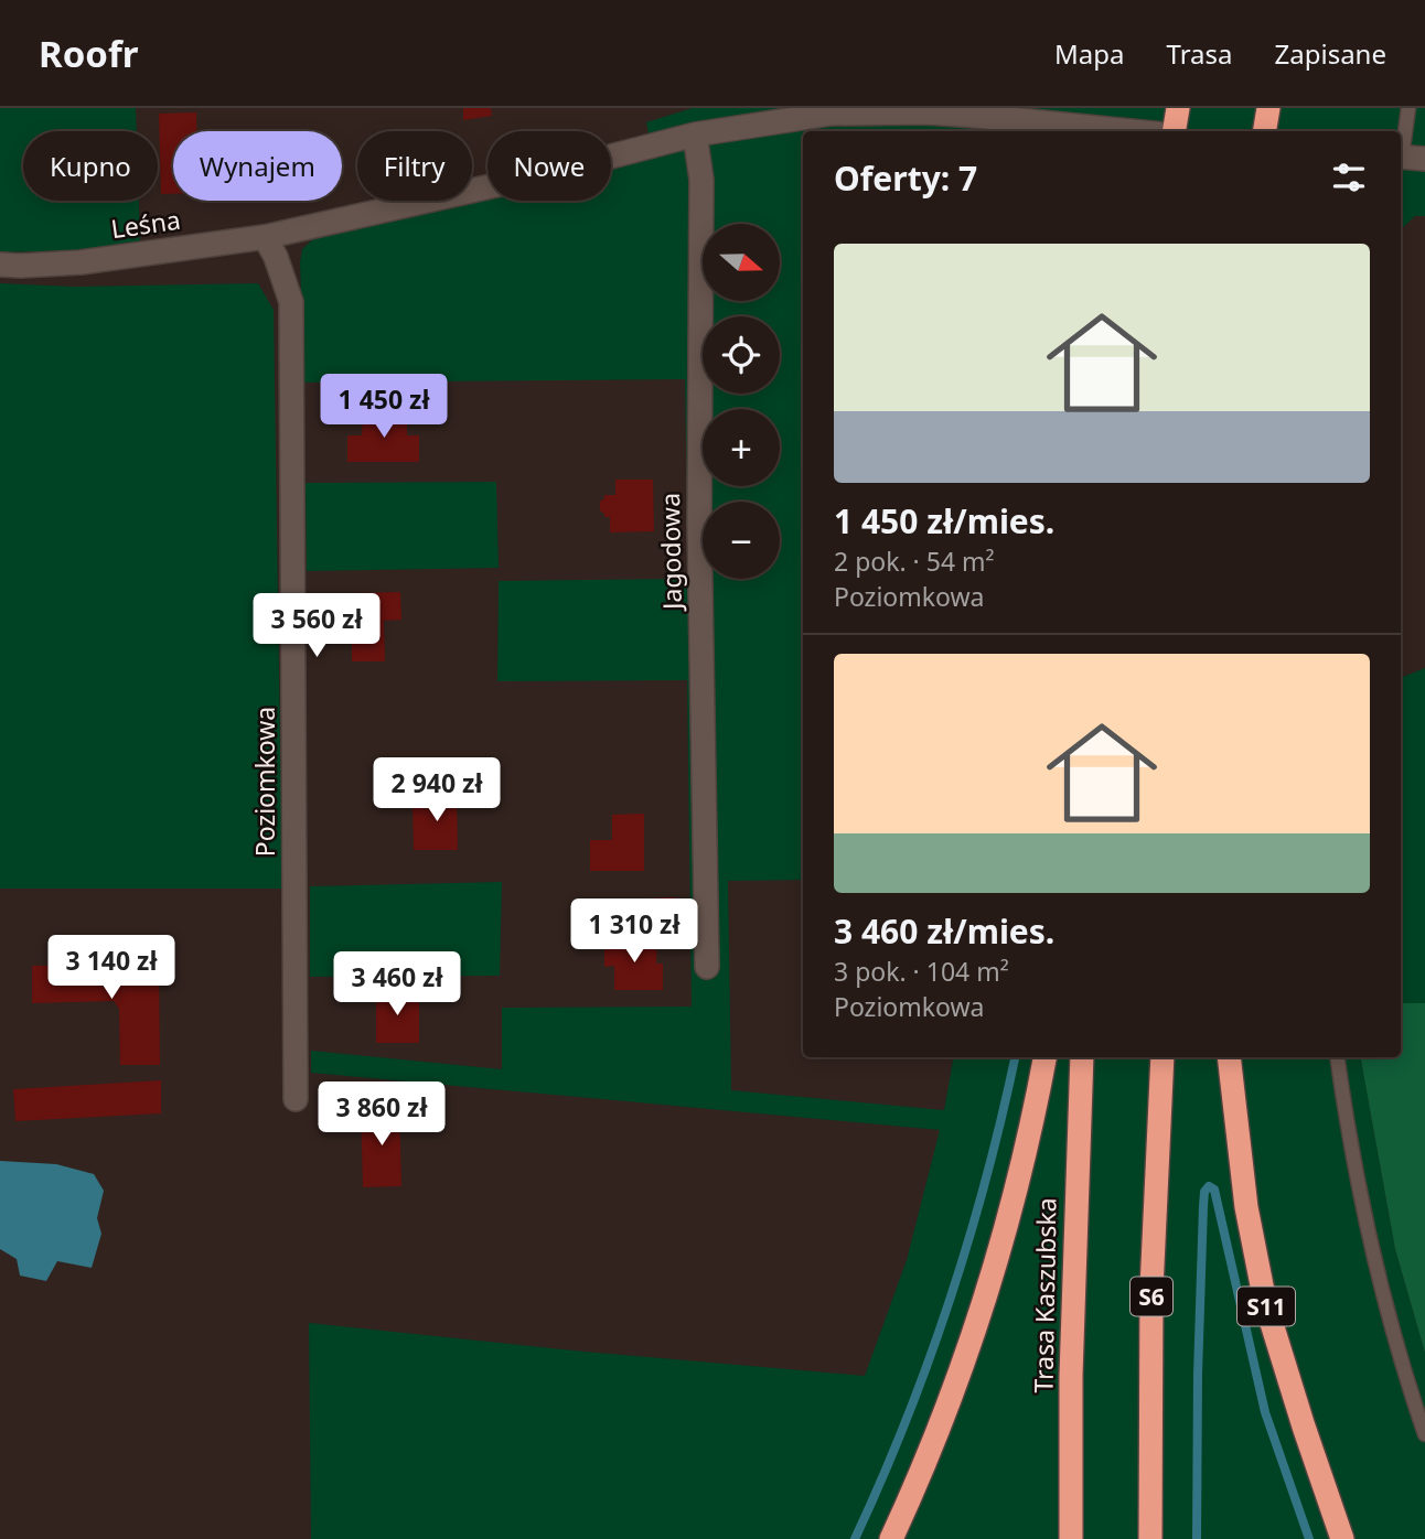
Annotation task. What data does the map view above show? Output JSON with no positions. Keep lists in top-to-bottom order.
{
  "streets": {
    "highway": ["Trasa Kaszubska", "S6", "S11"],
    "street": ["Leśna", "Jagodowa", "Poziomkowa"]
  },
  "crossings": [
    ["Leśna", "Jagodowa"],
    ["Leśna", "Poziomkowa"]
  ],
  "north": "right",
  "page": {
    "header": "Roofr",
    "nav": ["Mapa", "Trasa", "Zapisane"],
    "chip": [
      "Kupno",
      "Wynajem",
      "Filtry",
      "Nowe"
    ],
    "heading": "Oferty: 7",
    "map_buttons": ["+", "−"],
    "list": [
      {
        "name": "1 450 zł/mies.",
        "note": "2 pok. · 54 m² · Poziomkowa"
      },
      {
        "name": "3 460 zł/mies.",
        "note": "3 pok. · 104 m² · Poziomkowa"
      }
    ],
    "price": [
      "1 450 zł",
      "3 560 zł",
      "2 940 zł",
      "1 310 zł",
      "3 140 zł",
      "3 460 zł",
      "3 860 zł"
    ]
  }
}
